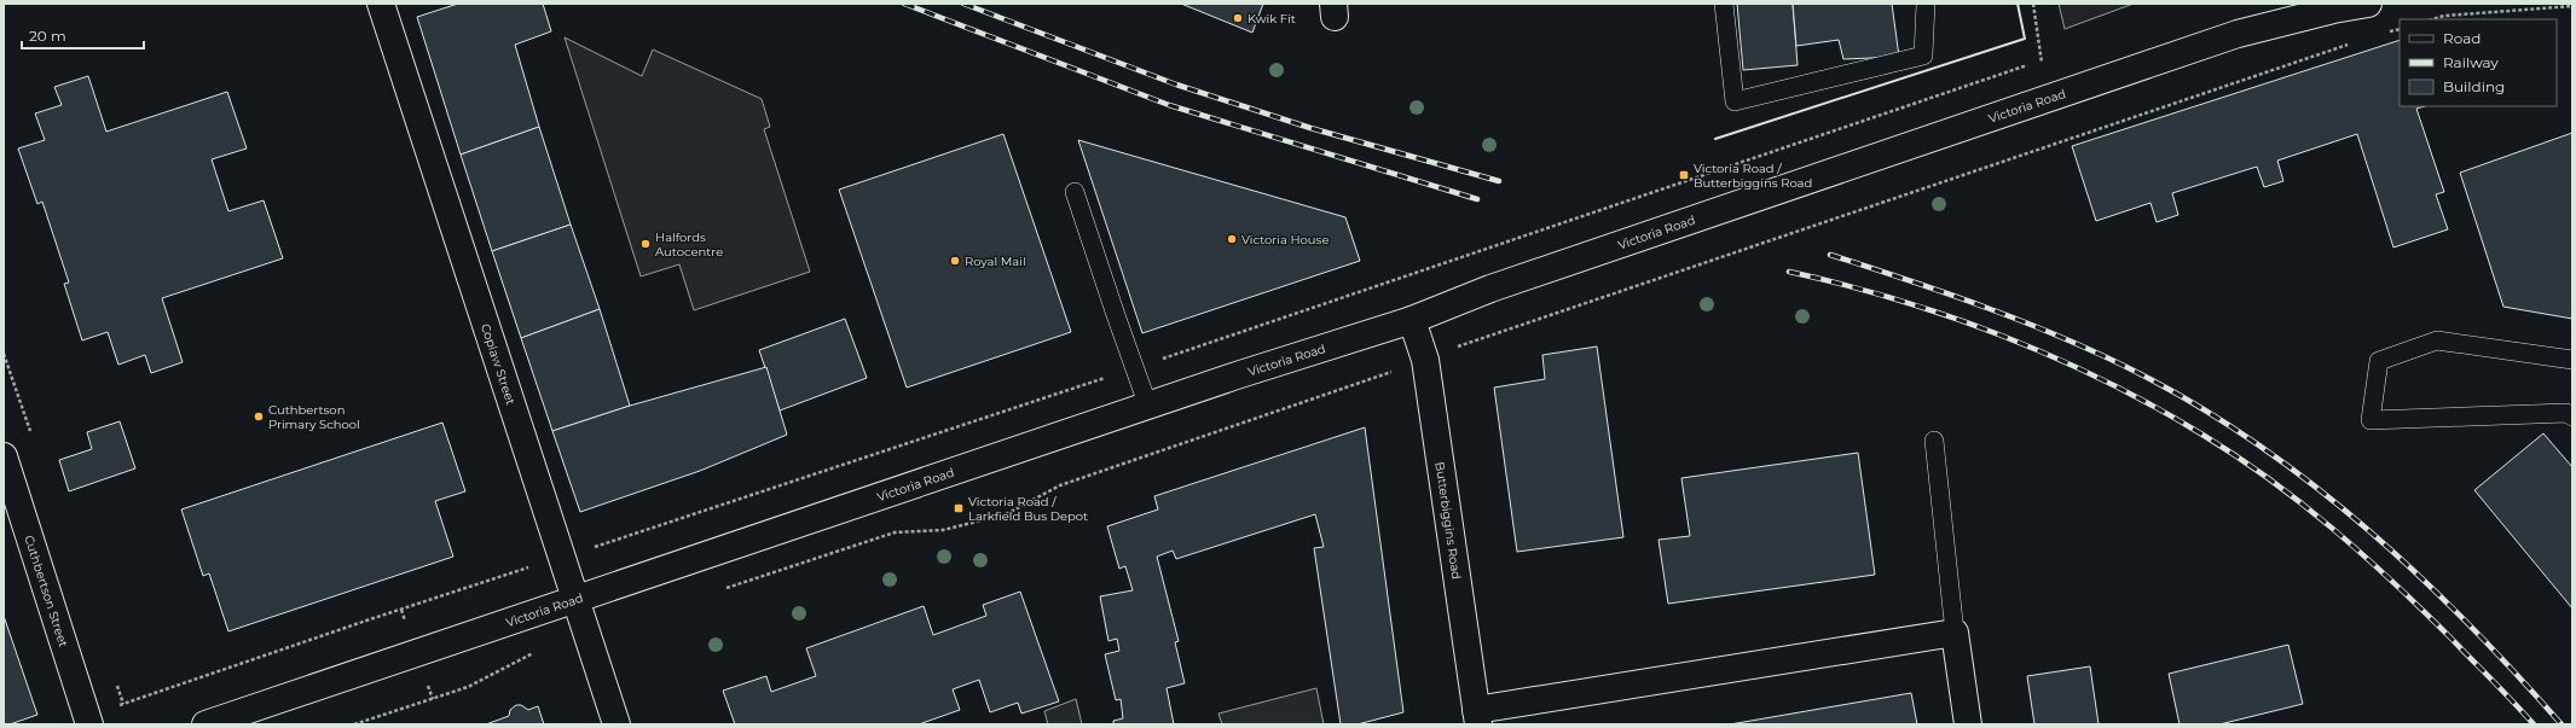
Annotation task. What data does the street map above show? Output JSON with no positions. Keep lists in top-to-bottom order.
{
  "streets": {
    "street": [
      "Victoria Road",
      "Coplaw Street",
      "Butterbiggins Road",
      "Cuthbertson Street"
    ]
  },
  "crossings": [
    ["Victoria Road", "Coplaw Street"],
    ["Victoria Road", "Butterbiggins Road"]
  ],
  "places": {
    "other": [
      "Kwik Fit",
      "Victoria House",
      "Halfords Autocentre",
      "Royal Mail",
      "Cuthbertson Primary School"
    ],
    "transit": ["Victoria Road / Butterbiggins Road", "Victoria Road / Larkfield Bus Depot"]
  },
  "legend": ["Road", "Railway", "Building"],
  "scale_bar": "20 m"
}
